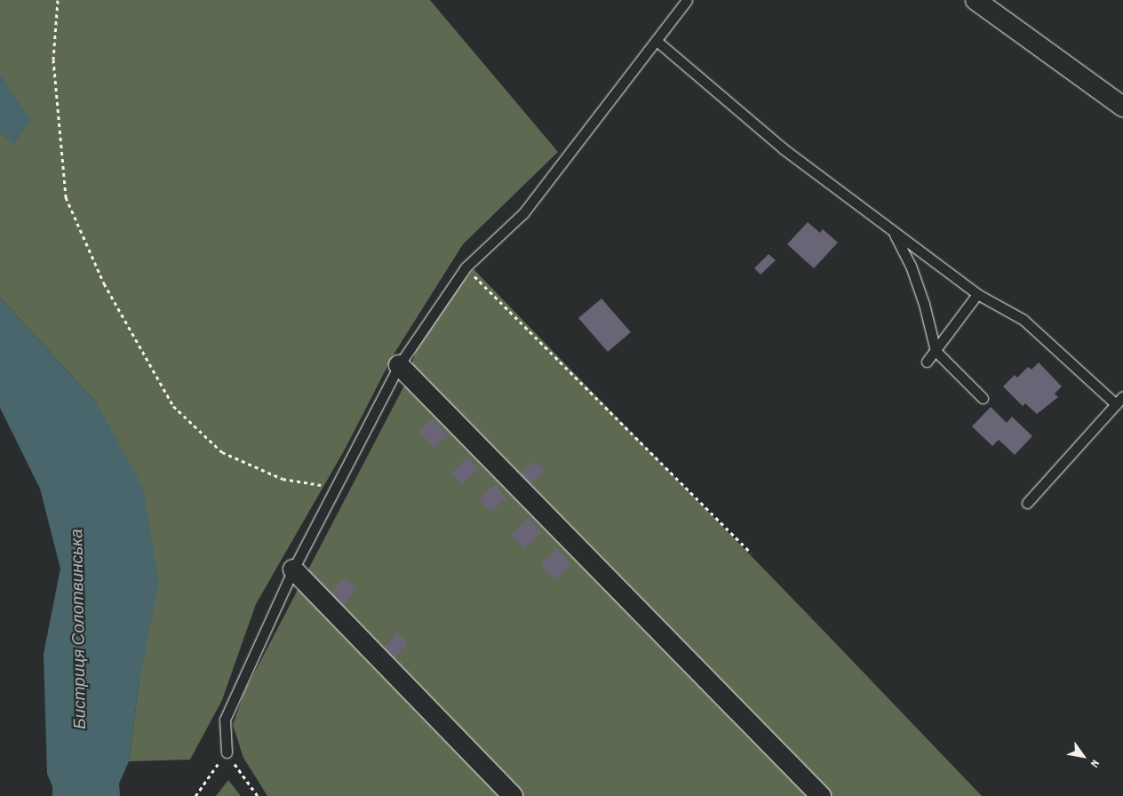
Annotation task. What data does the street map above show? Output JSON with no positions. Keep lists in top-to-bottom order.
{
  "water": ["Бистриця Солотвинська"],
  "north": "bottom right"
}
